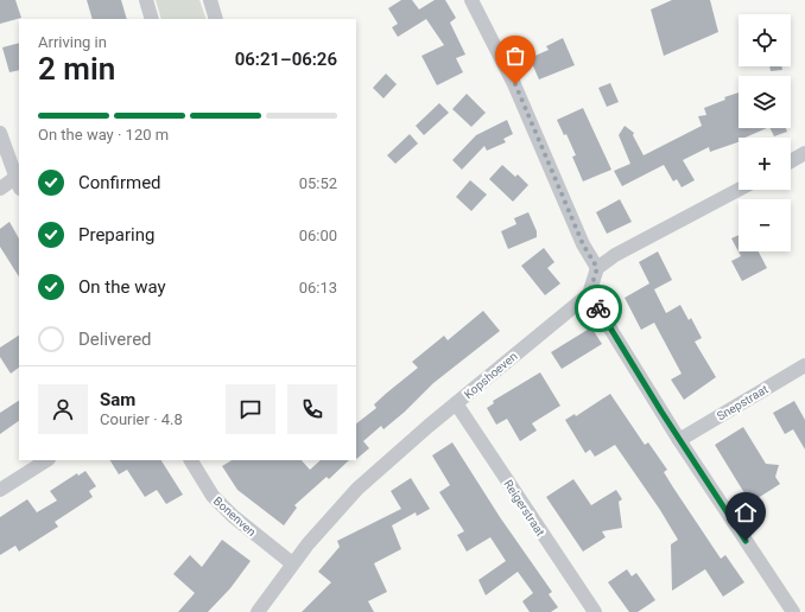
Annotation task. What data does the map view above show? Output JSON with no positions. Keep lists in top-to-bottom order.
{
  "streets": {
    "street": [
      "Kopshoeven",
      "Snepstraat",
      "Reigerstraat",
      "Bonenven"
    ]
  },
  "crossings": [
    ["Kopshoeven", "Reigerstraat"],
    ["Kopshoeven", "Bonenven"]
  ],
  "page": {
    "map_buttons": ["+", "−"],
    "heading": ["2 min", "Arriving in", "06:21–06:26"],
    "panel": ["Sam", "Courier · 4.8"],
    "bar": "On the way · 120 m",
    "list": [
      ["Confirmed", "05:52"],
      ["Preparing", "06:00"],
      ["On the way", "06:13"],
      "Delivered"
    ]
  }
}
